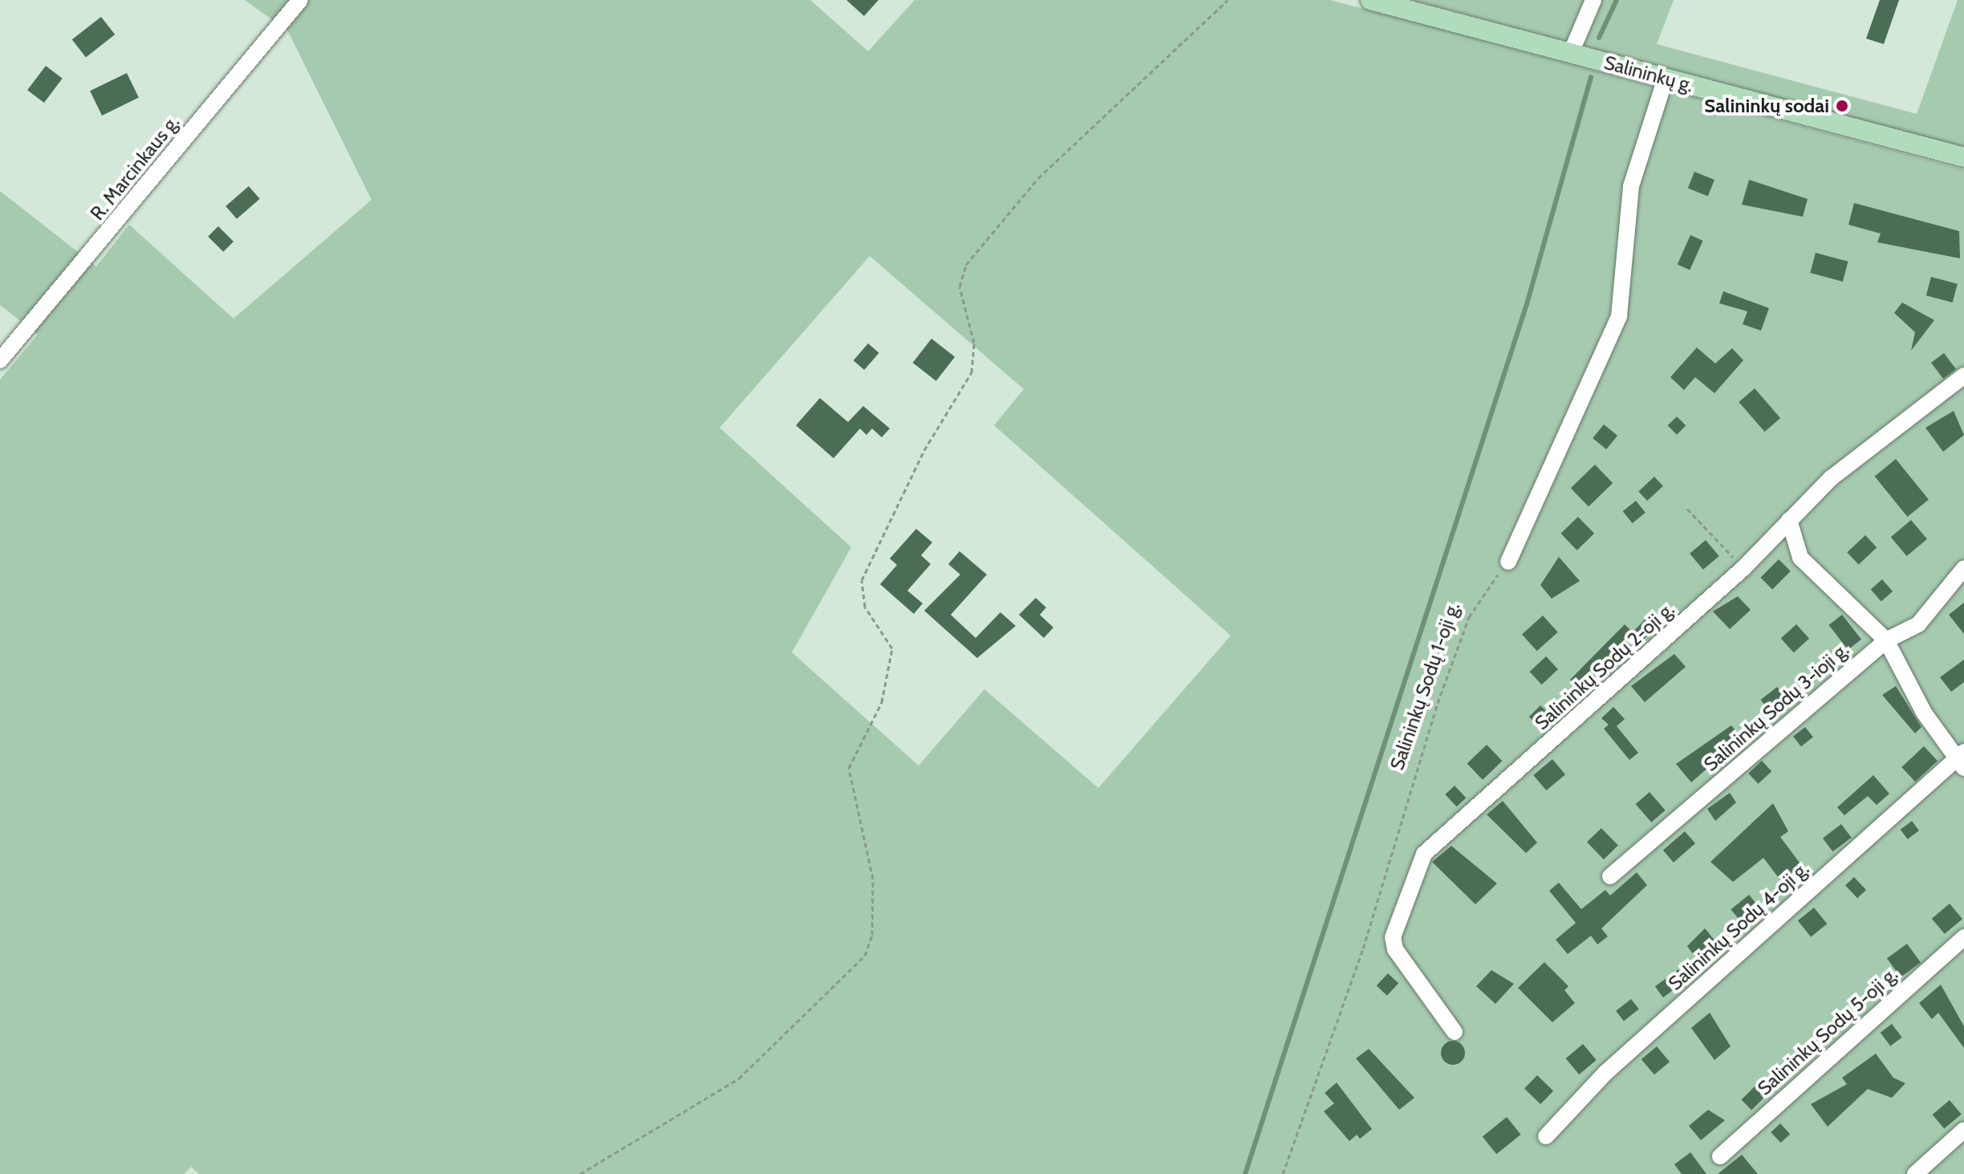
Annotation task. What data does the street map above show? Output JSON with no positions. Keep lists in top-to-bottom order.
{
  "streets": {
    "main road": ["Salininkų g."],
    "street": [
      "R. Marcinkaus g.",
      "Salininkų Sodų 2-oji g.",
      "Salininkų Sodų 3-ioji g.",
      "Salininkų Sodų 4-oji g.",
      "Salininkų Sodų 5-oji g."
    ],
    "path": ["Salininkų Sodų 1-oji g."]
  },
  "places": ["Salininkų sodai"]
}
